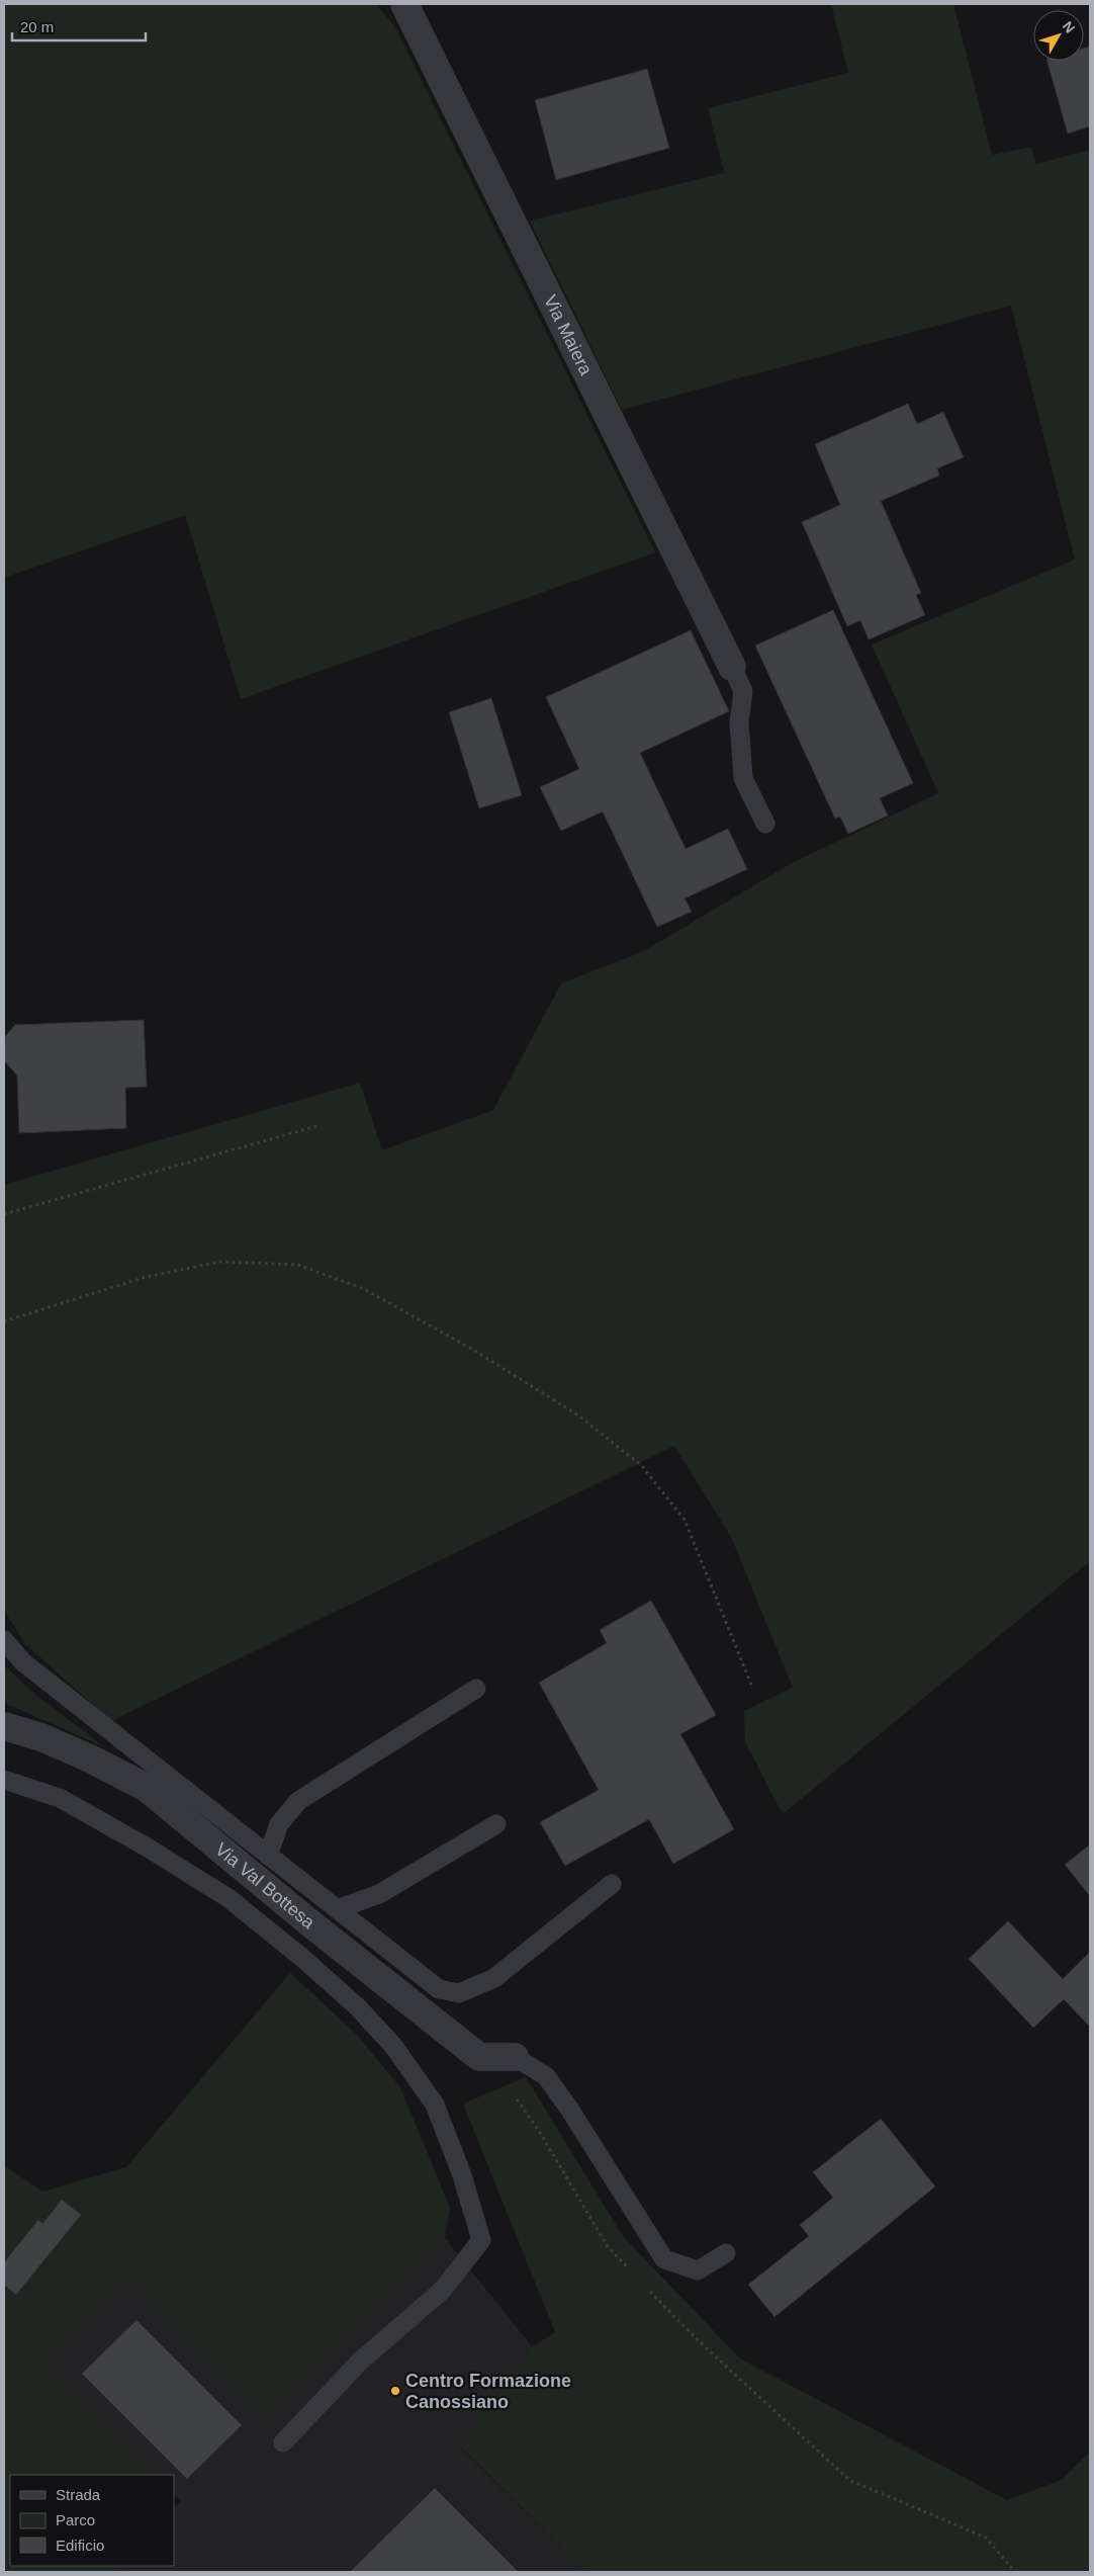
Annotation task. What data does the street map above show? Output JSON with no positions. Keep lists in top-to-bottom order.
{
  "streets": {
    "street": ["Via Maiera", "Via Val Bottesa"]
  },
  "places": ["Centro Formazione Canossiano"],
  "legend": ["Strada", "Parco", "Edificio"],
  "scale_bar": "20 m",
  "north": "top right"
}
